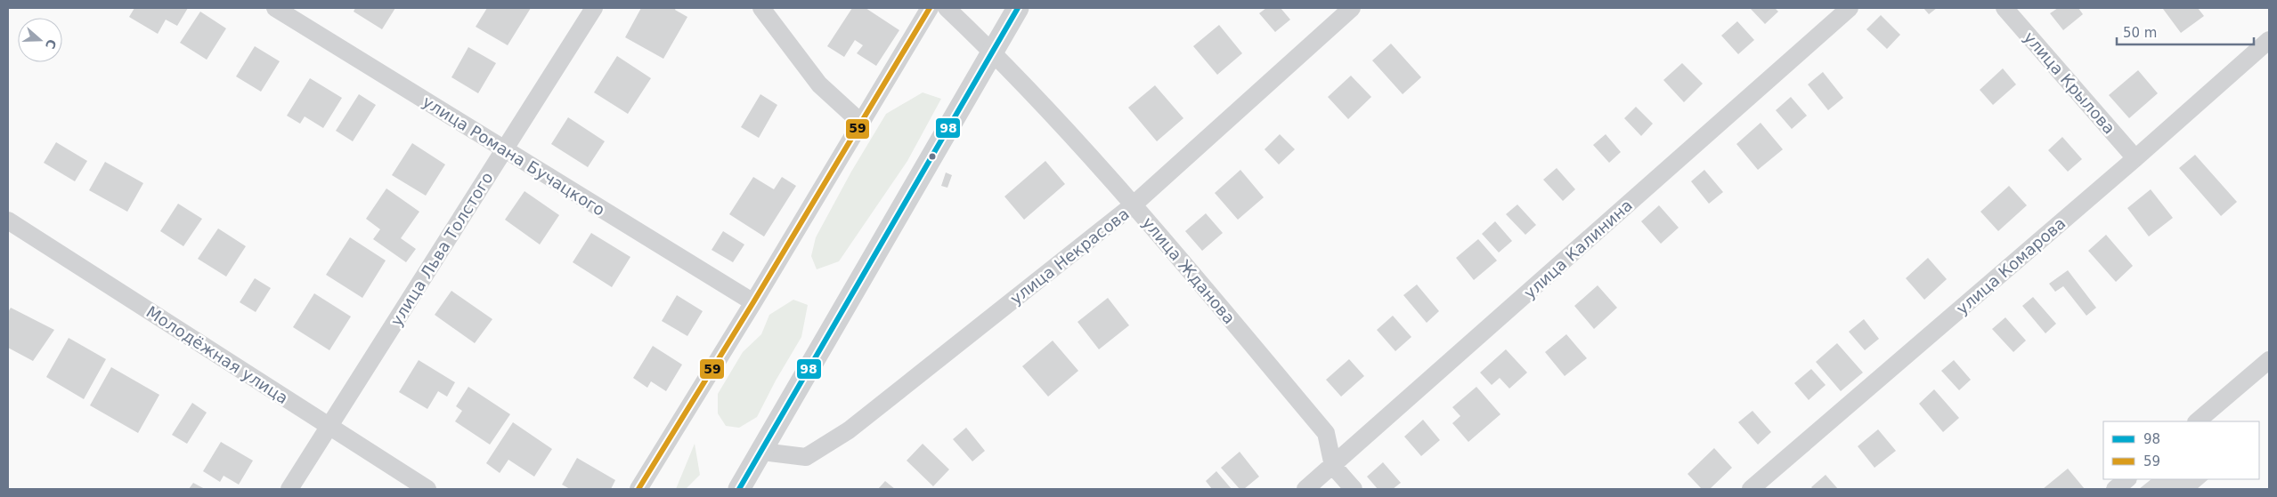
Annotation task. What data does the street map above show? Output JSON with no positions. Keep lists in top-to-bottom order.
{
  "streets": {
    "street": [
      "улица Крылова",
      "улица Романа Бучацкого",
      "улица Льва Толстого",
      "улица Калинина",
      "улица Некрасова",
      "улица Комарова",
      "улица Жданова",
      "Молодёжная улица"
    ]
  },
  "crossings": [
    ["улица Крылова", "улица Комарова"],
    ["улица Романа Бучацкого", "улица Льва Толстого"],
    ["улица Льва Толстого", "Молодёжная улица"],
    ["улица Калинина", "улица Жданова"],
    ["улица Некрасова", "улица Жданова"]
  ],
  "lines": ["transit line 98", "transit line 59"],
  "legend": ["98", "59"],
  "scale_bar": "50 m",
  "north": "right"
}
